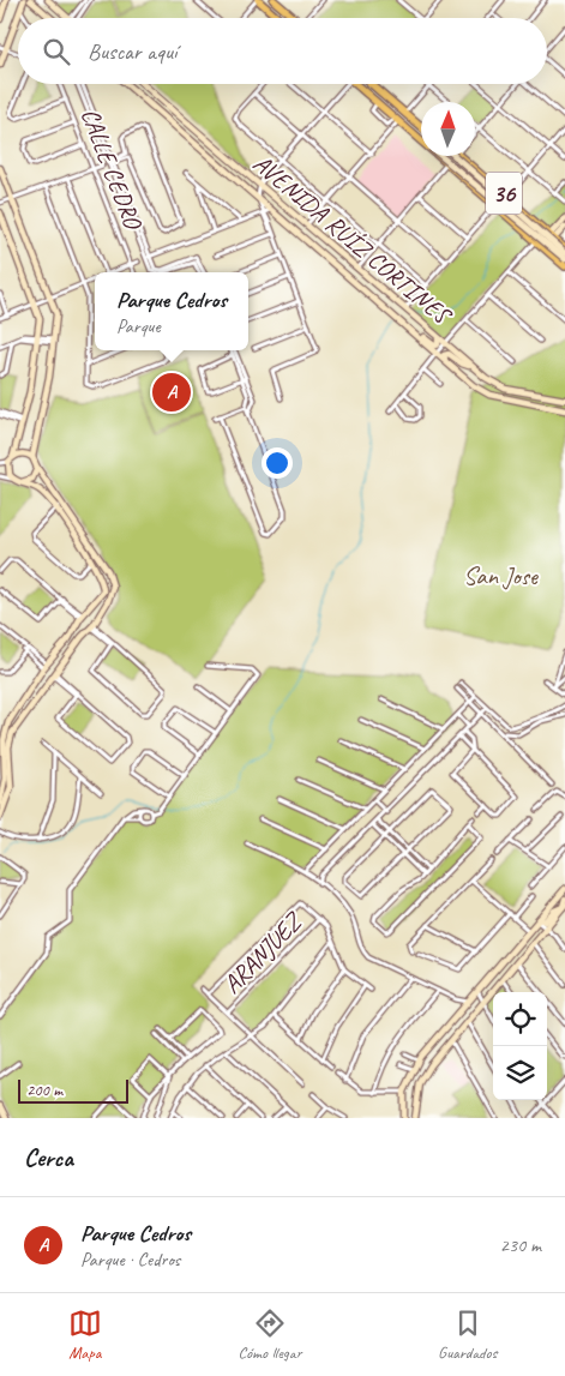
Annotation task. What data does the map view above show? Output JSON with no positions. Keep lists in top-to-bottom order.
{
  "streets": {
    "main road": ["36"],
    "street": ["CALLE CEDRO", "AVENIDA RUÍZ CORTINES", "ARANJUEZ"]
  },
  "parks": ["San Jose"],
  "scale_bar": "200 m",
  "north": "top",
  "page": {
    "search": "Buscar aquí",
    "popup": ["Parque Cedros", "Parque"],
    "pins": "A",
    "scale": "200 m",
    "heading": "Cerca",
    "list": [
      {
        "mark": "A",
        "name": "Parque Cedros",
        "note": "Parque · Cedros",
        "value": "230 m"
      }
    ],
    "nav": ["Mapa", "Cómo llegar", "Guardados"]
  }
}
